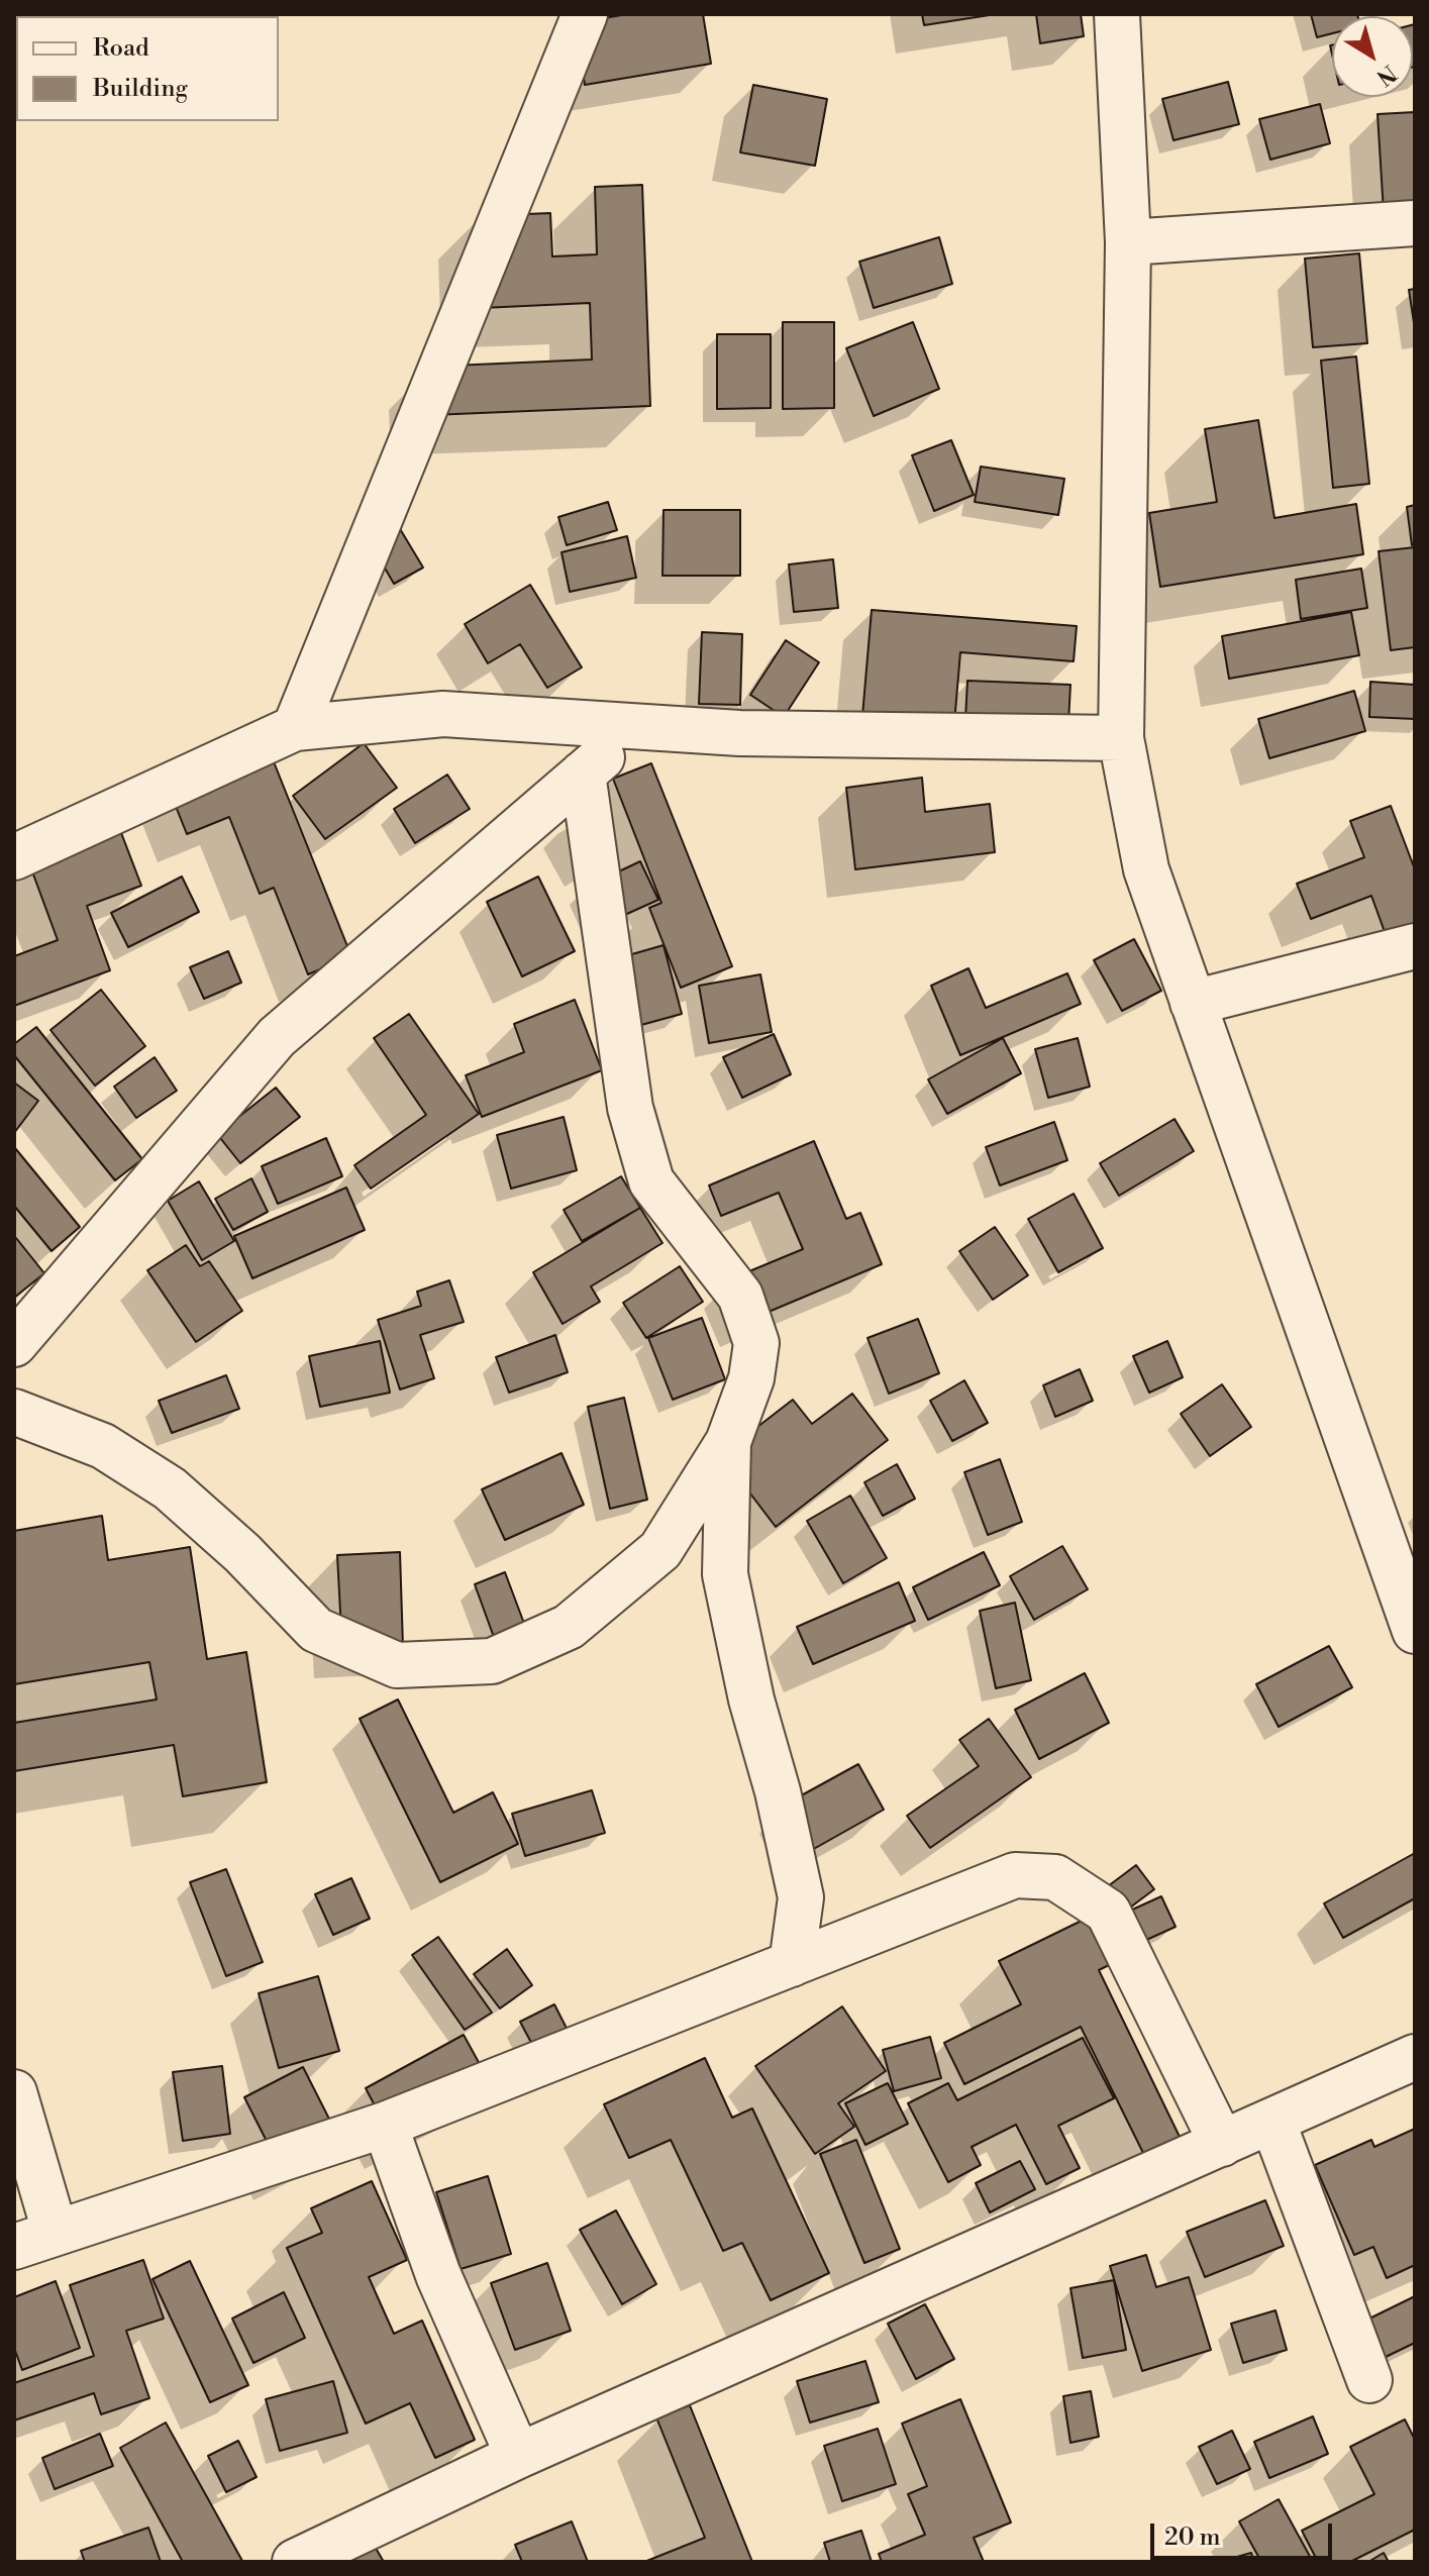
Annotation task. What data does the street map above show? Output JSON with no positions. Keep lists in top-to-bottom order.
{
  "legend": ["Road", "Building"],
  "scale_bar": "20 m",
  "north": "bottom right"
}
